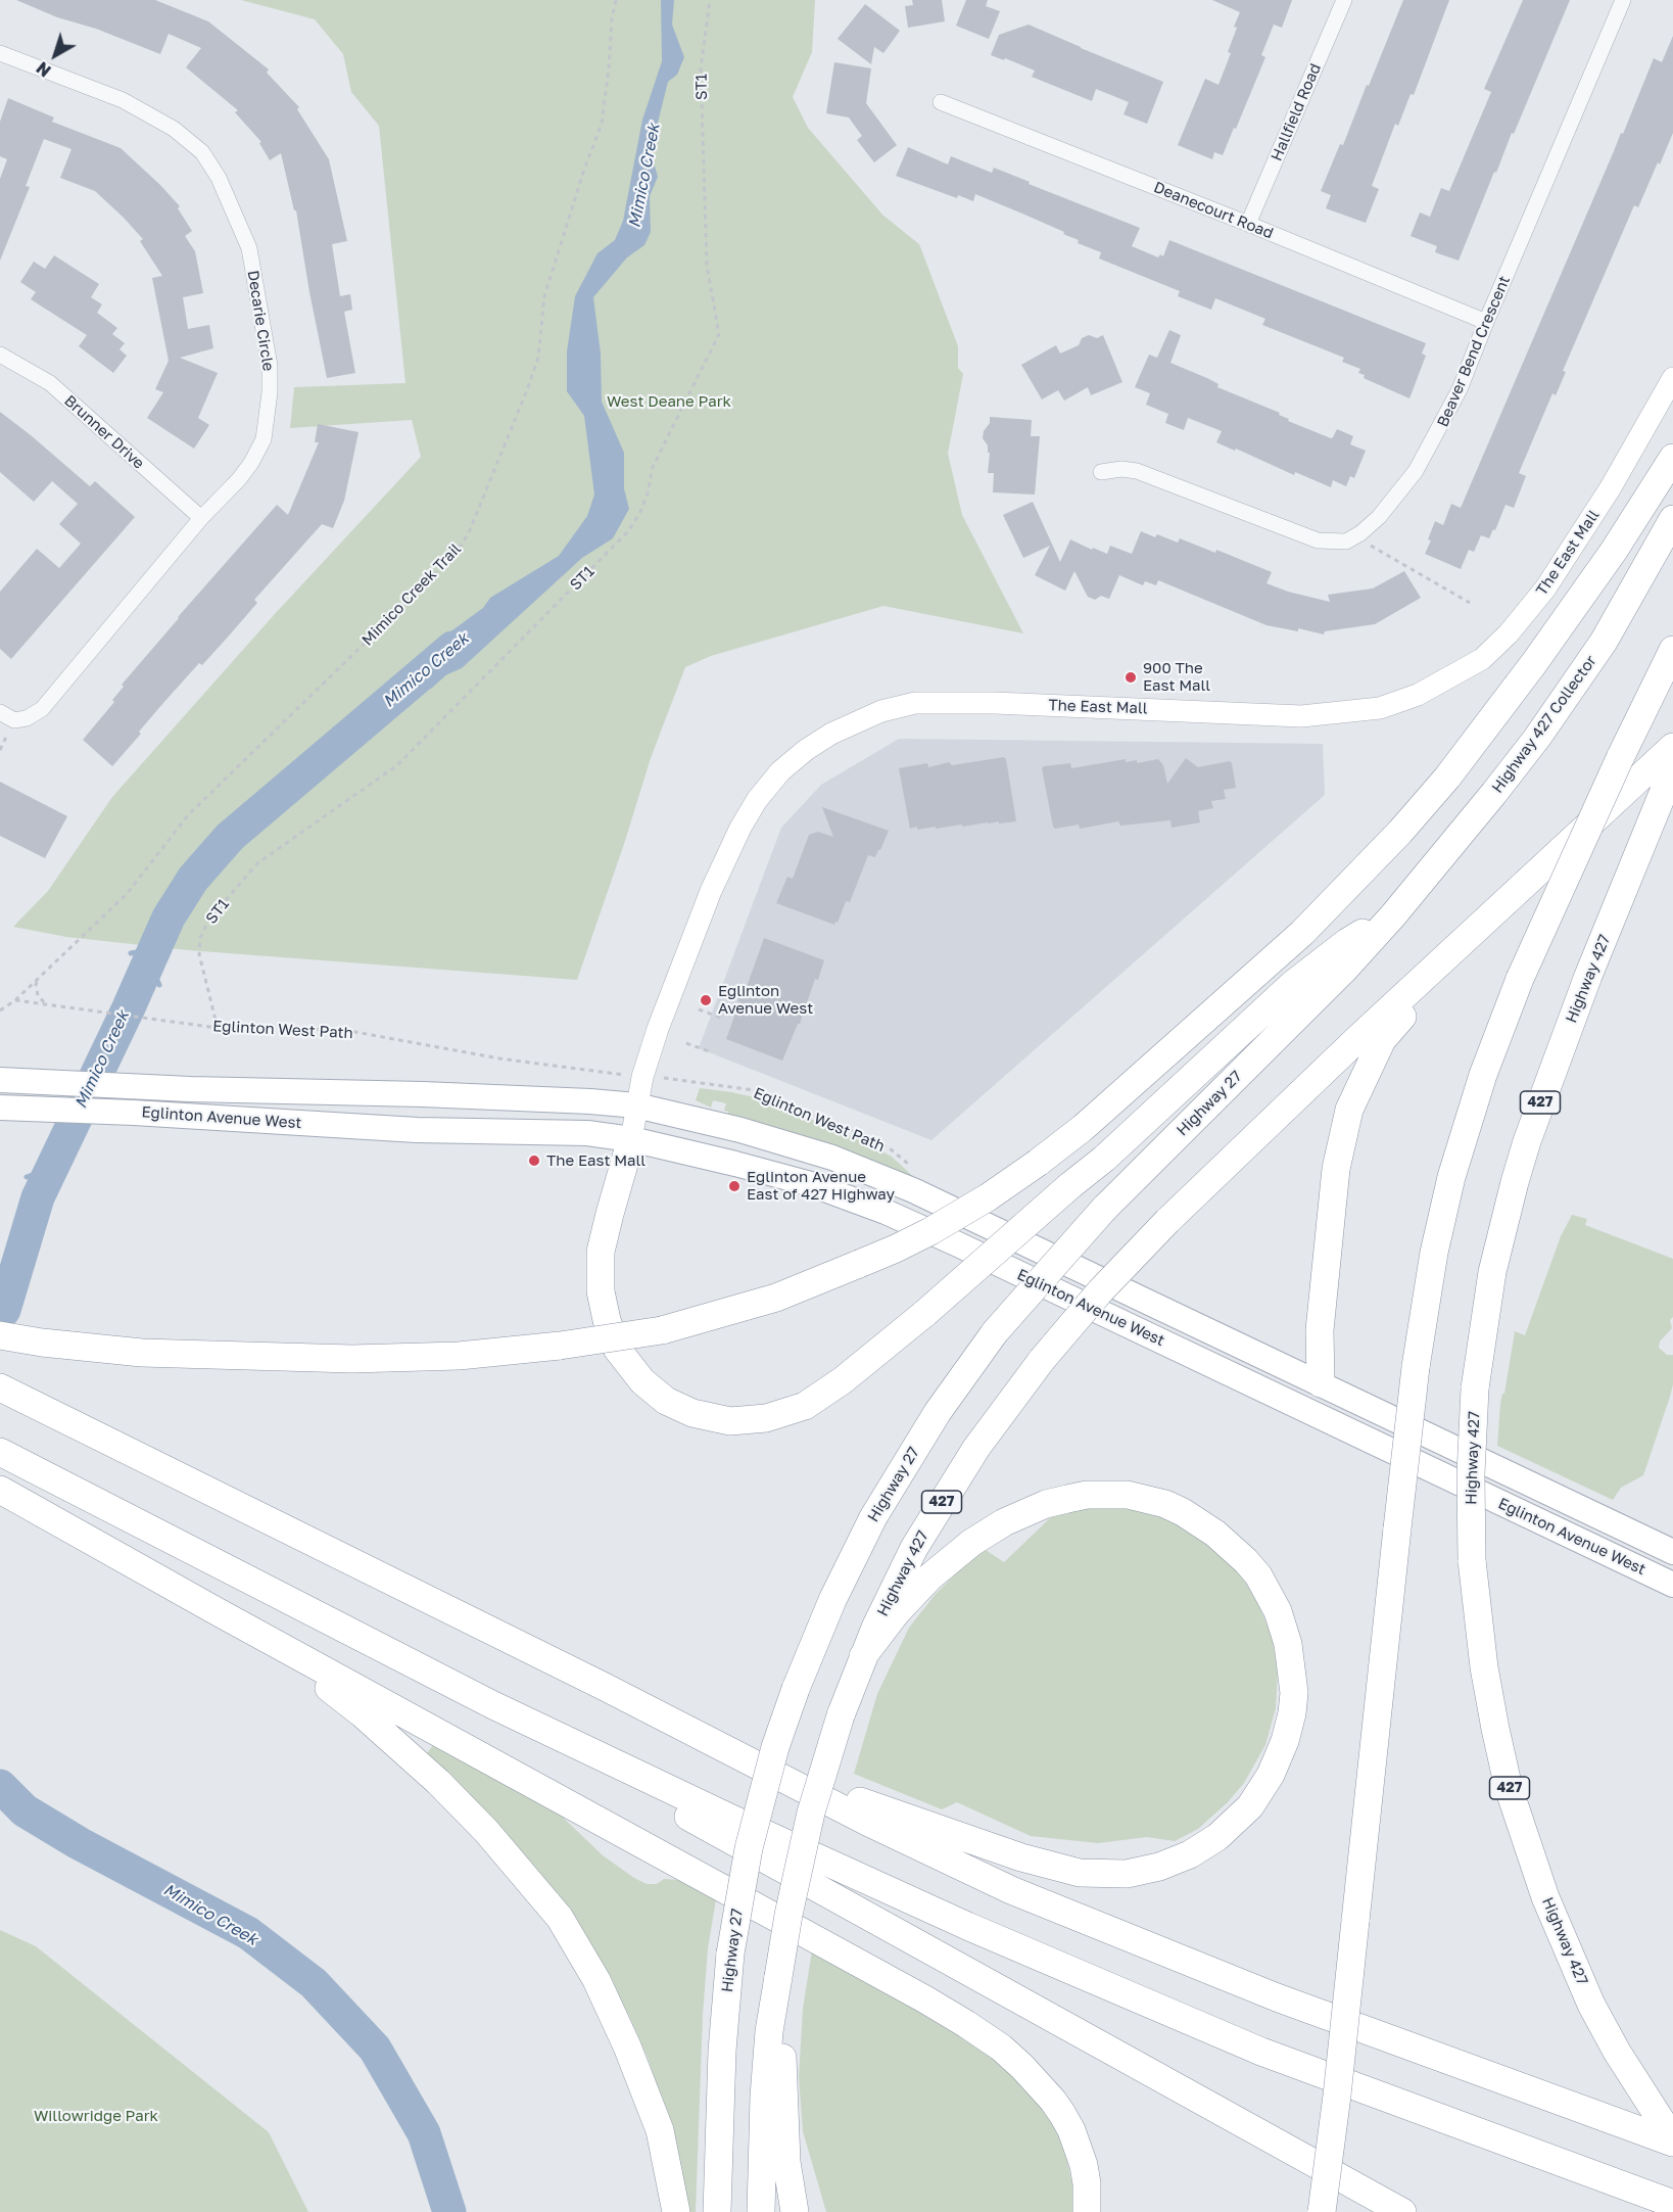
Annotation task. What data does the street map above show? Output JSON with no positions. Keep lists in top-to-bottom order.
{
  "streets": {
    "highway": [
      "Highway 427 Collector",
      "Highway 427",
      "427",
      "Highway 27"
    ],
    "main road": ["The East Mall", "Eglinton Avenue West"],
    "street": [
      "Hallfield Road",
      "Deanecourt Road",
      "Decarie Circle",
      "Beaver Bend Crescent",
      "Brunner Drive"
    ],
    "path": ["ST1", "Mimico Creek Trail", "Eglinton West Path"]
  },
  "crossings": [
    ["ST1", "Eglinton West Path"],
    ["Hallfield Road", "Deanecourt Road"],
    ["Deanecourt Road", "Beaver Bend Crescent"],
    ["Decarie Circle", "Brunner Drive"],
    ["The East Mall", "Eglinton Avenue West"],
    ["Mimico Creek Trail", "Eglinton West Path"],
    ["Highway 427 Collector", "Highway 27"],
    ["Highway 427", "427"]
  ],
  "water": ["Mimico Creek"],
  "parks": ["West Deane Park", "Willowridge Park"],
  "places": [
    "900 The East Mall",
    "Eglinton Avenue West",
    "The East Mall",
    "Eglinton Avenue East of 427 Highway"
  ],
  "north": "bottom left"
}
